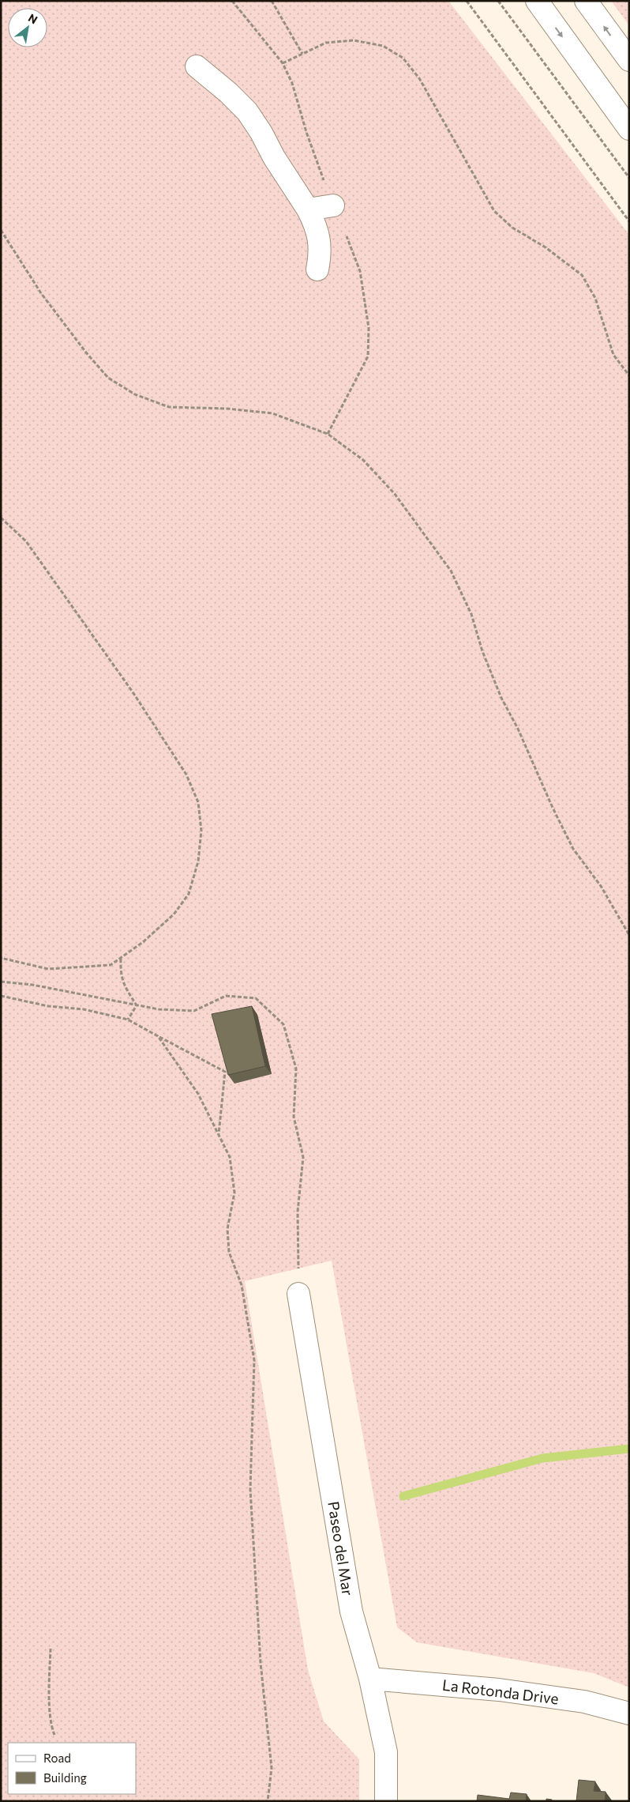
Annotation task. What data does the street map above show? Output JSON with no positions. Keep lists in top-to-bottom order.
{
  "streets": {
    "street": ["Paseo del Mar", "La Rotonda Drive"]
  },
  "crossings": [
    ["Paseo del Mar", "La Rotonda Drive"]
  ],
  "legend": ["Road", "Building"],
  "north": "top right"
}
